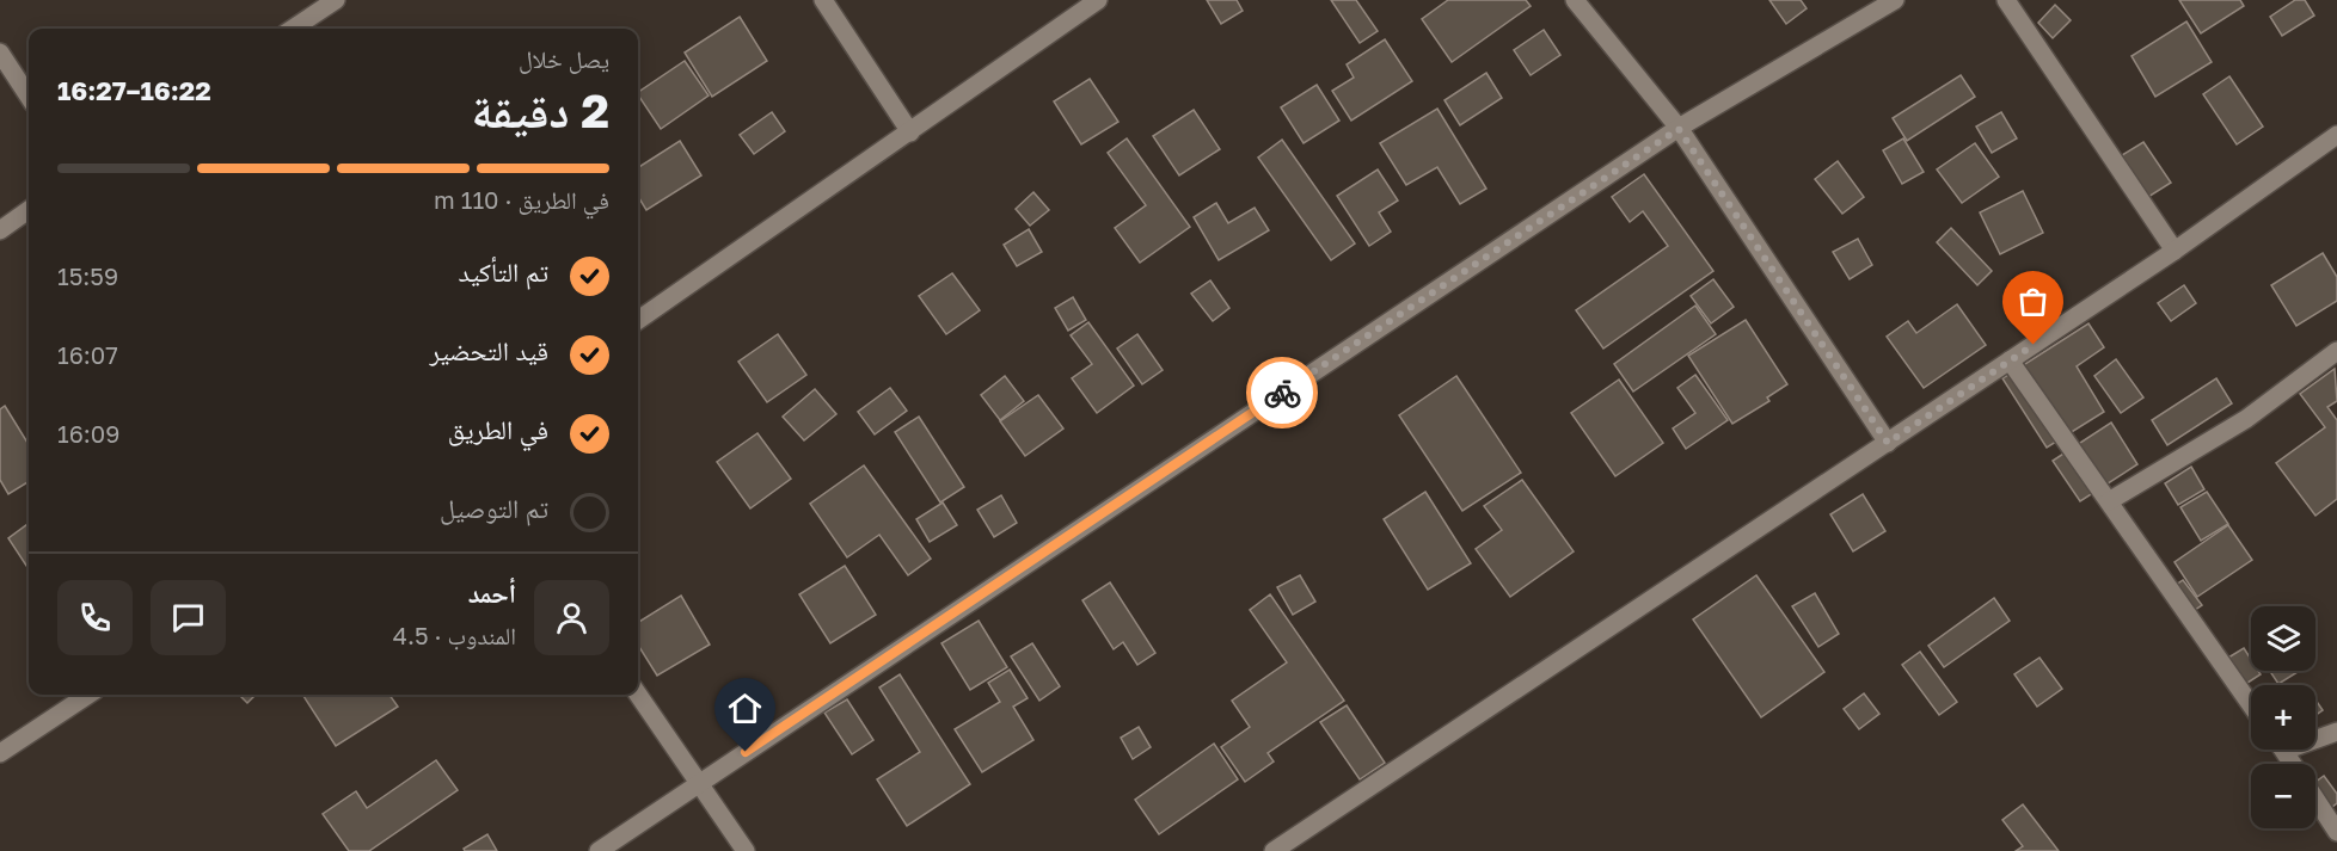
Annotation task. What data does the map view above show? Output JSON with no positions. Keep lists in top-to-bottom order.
{
  "page": {
    "heading": ["2 دقيقة", "يصل خلال", "16:22–16:27"],
    "panel": ["أحمد", "المندوب · 4.5"],
    "bar": "في الطريق · 110 m",
    "list": [
      ["تم التأكيد", "15:59"],
      ["قيد التحضير", "16:07"],
      ["في الطريق", "16:09"],
      "تم التوصيل"
    ],
    "map_buttons": ["+", "−"]
  }
}
